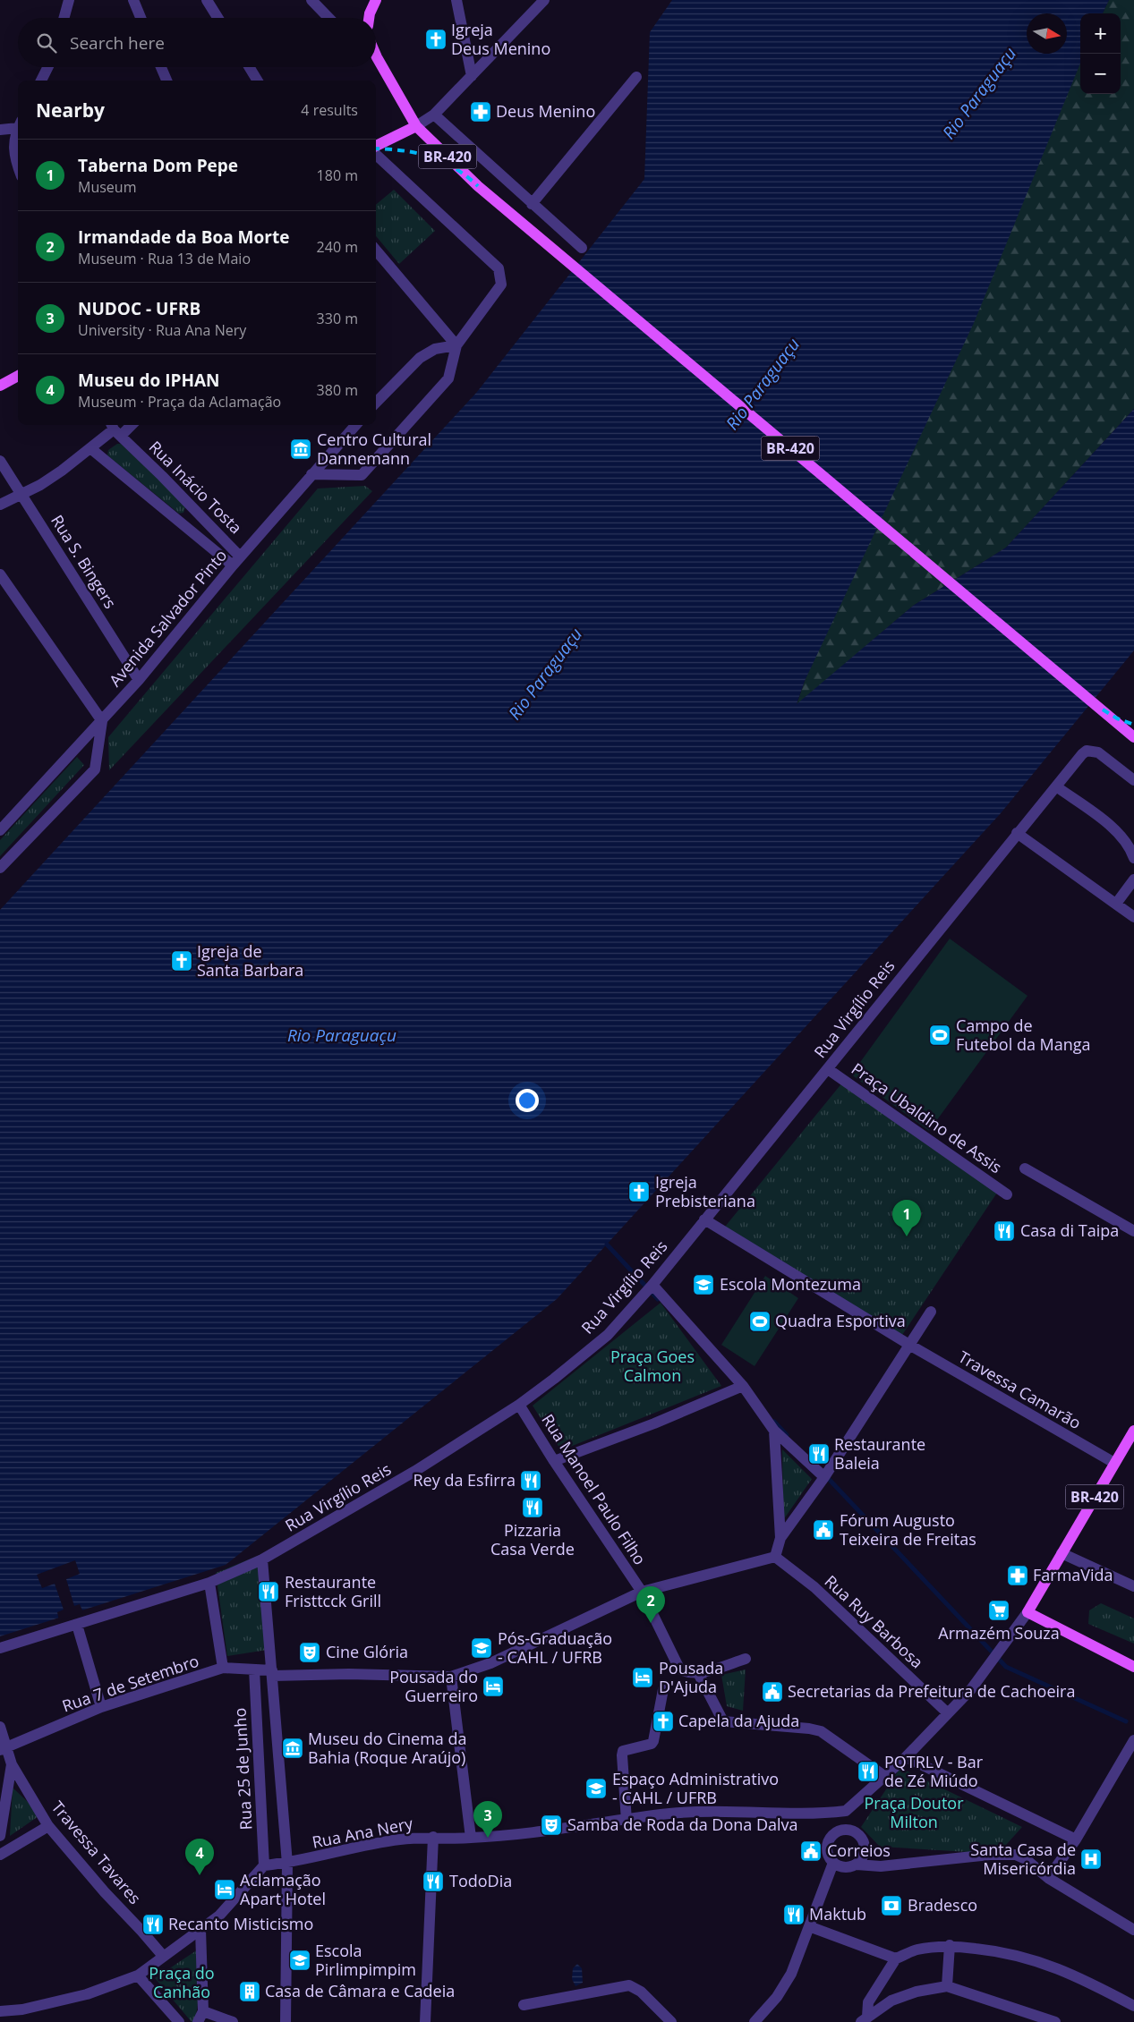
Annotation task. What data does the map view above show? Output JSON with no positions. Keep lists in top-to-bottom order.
{
  "streets": {
    "main road": ["BR-420"],
    "street": [
      "Rua Inácio Tosta",
      "Rua S. Bingers",
      "Avenida Salvador Pinto",
      "Rua Virgílio Reis",
      "Praça Ubaldino de Assis",
      "Travessa Camarão",
      "Rua Manoel Paulo Filho",
      "Rua Ruy Barbosa",
      "Rua 7 de Setembro",
      "Rua 25 de Junho",
      "Rua Ana Nery",
      "Travessa Tavares"
    ]
  },
  "crossings": [
    ["BR-420", "Travessa Camarão"],
    ["Rua Inácio Tosta", "Avenida Salvador Pinto"],
    ["Rua S. Bingers", "Avenida Salvador Pinto"],
    ["Rua Virgílio Reis", "Praça Ubaldino de Assis"],
    ["Rua Virgílio Reis", "Rua Manoel Paulo Filho"],
    ["Rua 25 de Junho", "Rua Ana Nery"]
  ],
  "water": ["Rio Paraguaçu"],
  "parks": ["Praça Goes Calmon", "Praça Doutor Milton", "Praça do Canhão"],
  "places": {
    "church": [
      "Igreja Deus Menino",
      "Igreja de Santa Barbara",
      "Igreja Prebisteriana",
      "Capela da Ajuda"
    ],
    "pharmacy": ["Deus Menino", "FarmaVida"],
    "museum": ["Centro Cultural Dannemann", "Museu do Cinema da Bahia (Roque Araújo)"],
    "sports": ["Campo de Futebol da Manga", "Quadra Esportiva"],
    "restaurant": [
      "Casa di Taipa",
      "Restaurante Baleia",
      "Rey da Esfirra",
      "Pizzaria Casa Verde",
      "Restaurante Fristtcck Grill",
      "PQTRLV - Bar de Zé Miúdo",
      "TodoDia",
      "Maktub",
      "Recanto Misticismo"
    ],
    "school or university": [
      "Escola Montezuma",
      "Pós-Graduação - CAHL / UFRB",
      "Espaço Administrativo - CAHL / UFRB",
      "Escola Pirlimpimpim"
    ],
    "public building": ["Fórum Augusto Teixeira de Freitas", "Secretarias da Prefeitura de Cachoeira", "Correios"],
    "supermarket": ["Armazém Souza"],
    "theatre": ["Cine Glória", "Samba de Roda da Dona Dalva"],
    "hotel": ["Pousada D'Ajuda", "Pousada do Guerreiro", "Aclamação Apart Hotel"],
    "hospital": ["Santa Casa de Misericórdia"],
    "bank": ["Bradesco"],
    "building": ["Casa de Câmara e Cadeia"]
  },
  "north": "right",
  "page": {
    "map_buttons": ["+", "−"],
    "search": "Search here",
    "heading": ["Nearby", "4 results"],
    "list": [
      {
        "mark": "1",
        "name": "Taberna Dom Pepe",
        "note": "Museum",
        "value": "180 m"
      },
      {
        "mark": "2",
        "name": "Irmandade da Boa Morte",
        "note": "Museum · Rua 13 de Maio",
        "value": "240 m"
      },
      {
        "mark": "3",
        "name": "NUDOC - UFRB",
        "note": "University · Rua Ana Nery",
        "value": "330 m"
      },
      {
        "mark": "4",
        "name": "Museu do IPHAN",
        "note": "Museum · Praça da Aclamação",
        "value": "380 m"
      }
    ],
    "pins": [
      "1",
      "2",
      "3",
      "4"
    ]
  }
}
